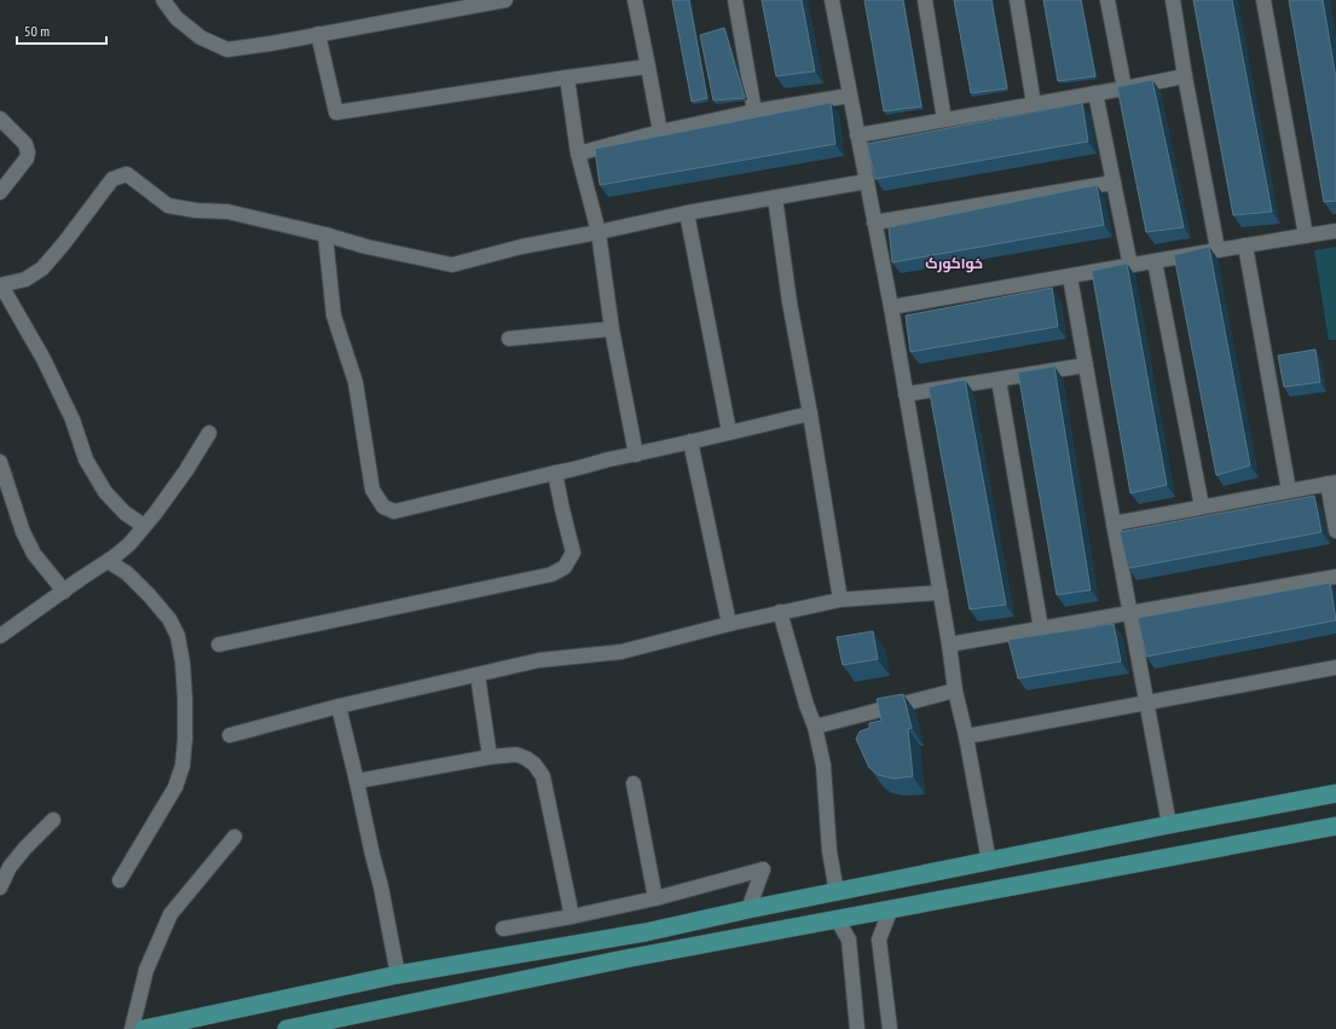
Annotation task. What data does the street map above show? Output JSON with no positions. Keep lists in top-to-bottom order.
{
  "districts": ["خواکورک"],
  "scale_bar": "50 m"
}
